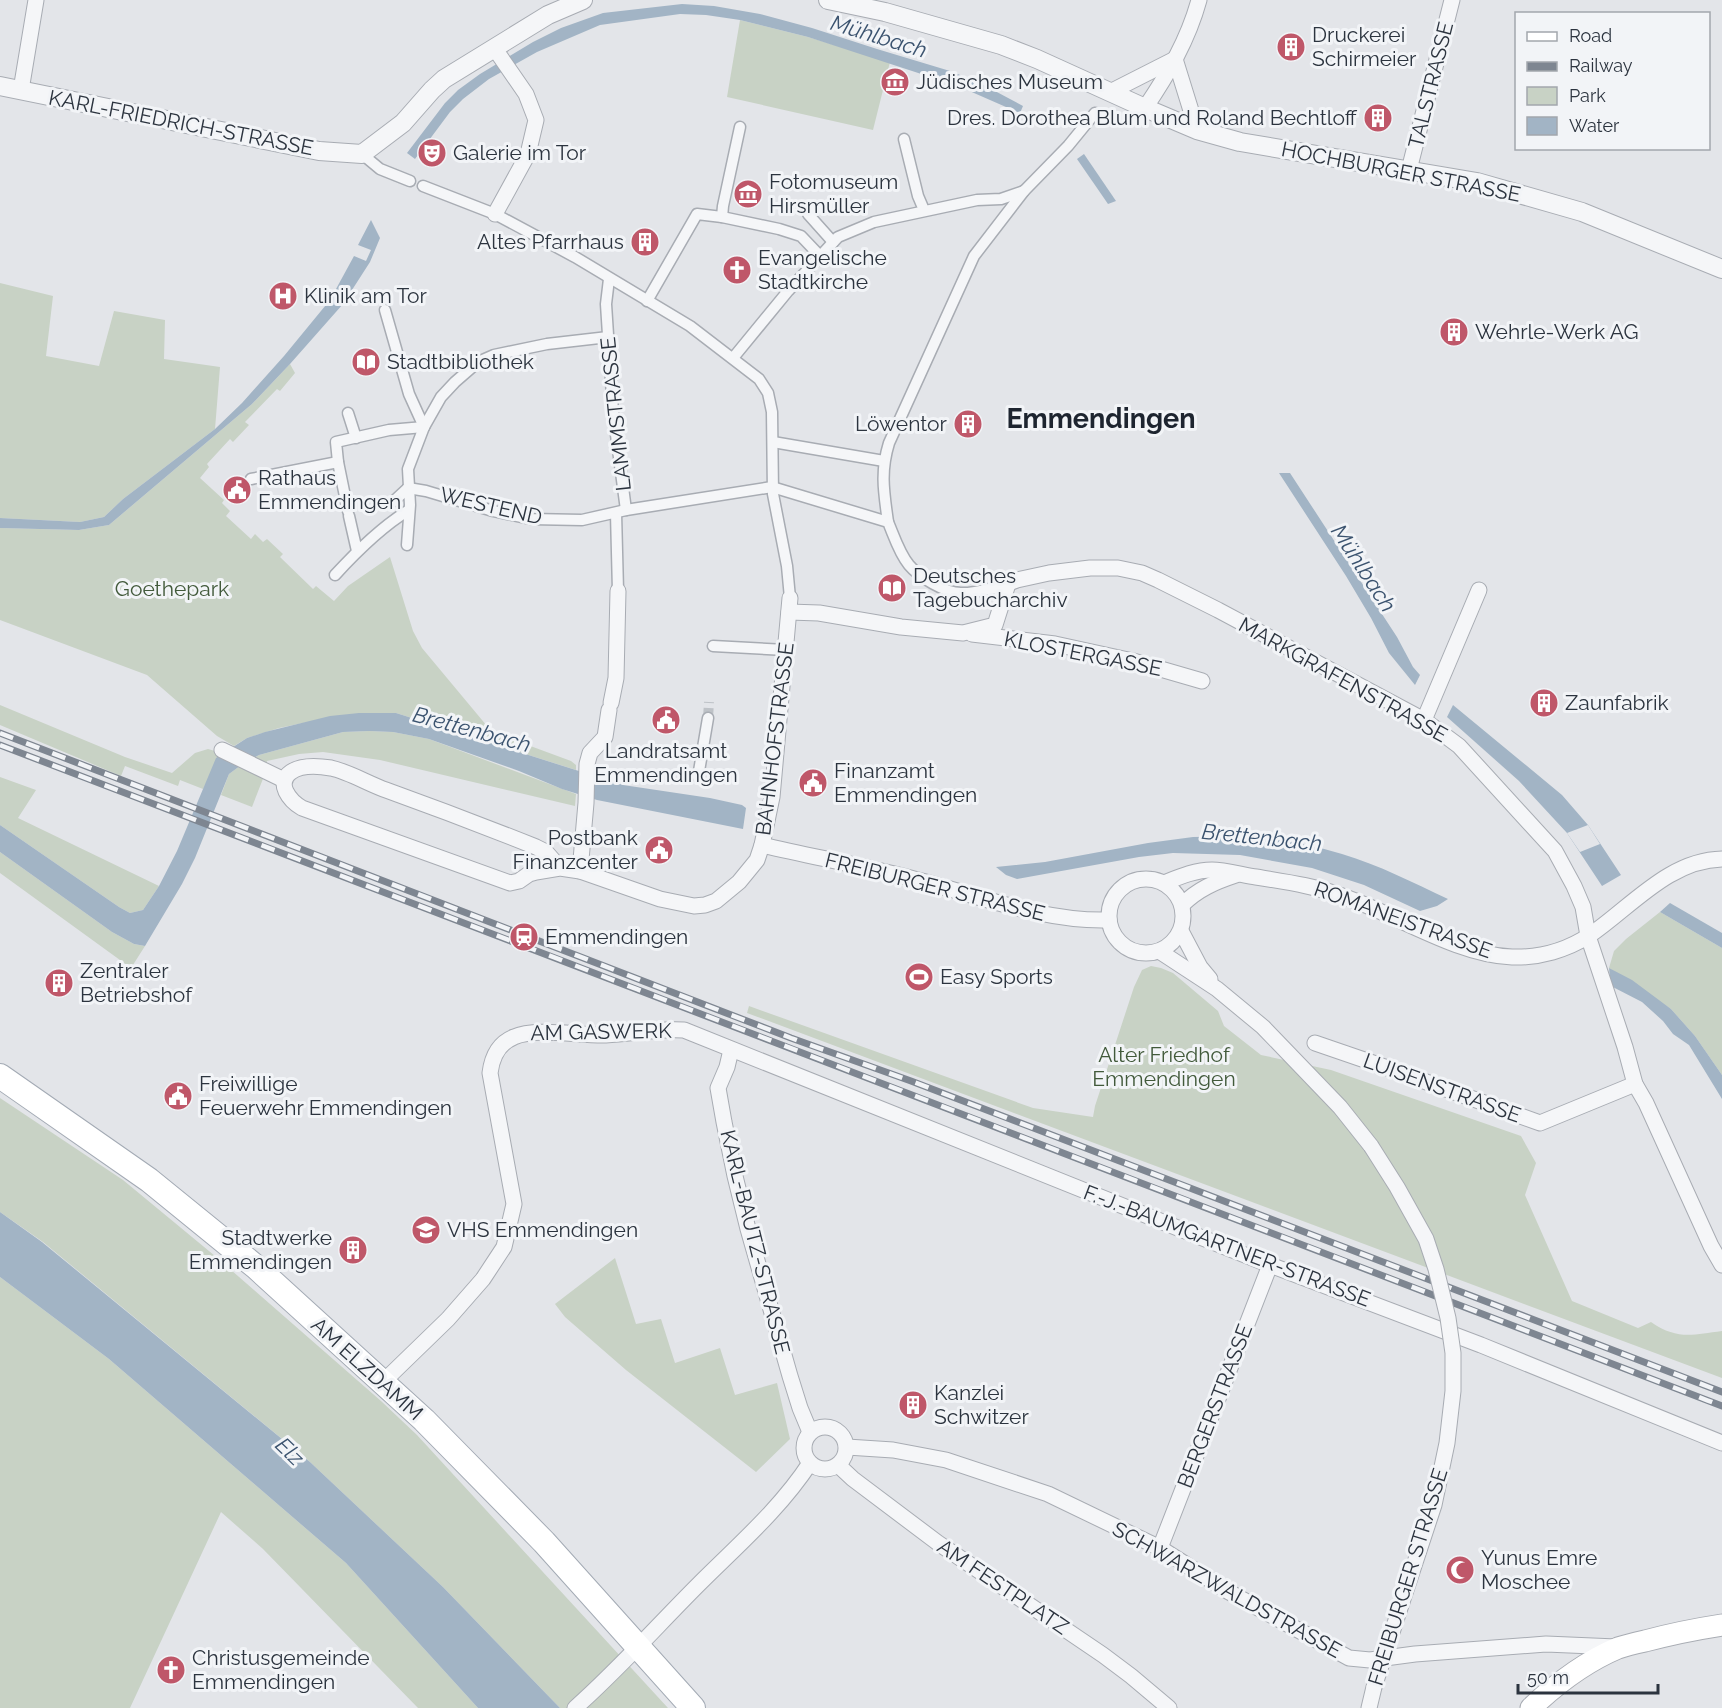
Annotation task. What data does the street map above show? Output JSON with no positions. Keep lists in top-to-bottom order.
{
  "streets": {
    "main road": ["AM ELZDAMM"],
    "street": [
      "TALSTRASSE",
      "KARL-FRIEDRICH-STRASSE",
      "HOCHBURGER STRASSE",
      "LAMMSTRASSE",
      "WESTEND",
      "KLOSTERGASSE",
      "MARKGRAFENSTRASSE",
      "BAHNHOFSTRASSE",
      "FREIBURGER STRASSE",
      "ROMANEISTRASSE",
      "AM GASWERK",
      "LUISENSTRASSE",
      "KARL-BAUTZ-STRASSE",
      "F.-J.-BAUMGARTNER-STRASSE",
      "BERGERSTRASSE",
      "AM FESTPLATZ",
      "SCHWARZWALDSTRASSE"
    ]
  },
  "crossings": [
    ["TALSTRASSE", "HOCHBURGER STRASSE"],
    ["LAMMSTRASSE", "WESTEND"],
    ["MARKGRAFENSTRASSE", "ROMANEISTRASSE"],
    ["MARKGRAFENSTRASSE", "LUISENSTRASSE"],
    ["BAHNHOFSTRASSE", "FREIBURGER STRASSE"],
    ["FREIBURGER STRASSE", "ROMANEISTRASSE"],
    ["AM GASWERK", "KARL-BAUTZ-STRASSE"],
    ["AM GASWERK", "F.-J.-BAUMGARTNER-STRASSE"],
    ["AM GASWERK", "AM ELZDAMM"],
    ["KARL-BAUTZ-STRASSE", "F.-J.-BAUMGARTNER-STRASSE"],
    ["KARL-BAUTZ-STRASSE", "AM FESTPLATZ"],
    ["KARL-BAUTZ-STRASSE", "SCHWARZWALDSTRASSE"],
    ["F.-J.-BAUMGARTNER-STRASSE", "BERGERSTRASSE"],
    ["BERGERSTRASSE", "SCHWARZWALDSTRASSE"],
    ["AM FESTPLATZ", "SCHWARZWALDSTRASSE"]
  ],
  "districts": ["Emmendingen"],
  "water": ["Mühlbach", "Brettenbach", "Elz"],
  "parks": ["Goethepark", "Alter Friedhof Emmendingen"],
  "places": {
    "building": [
      "Druckerei Schirmeier",
      "Dres. Dorothea Blum und Roland Bechtloff",
      "Altes Pfarrhaus",
      "Wehrle-Werk AG",
      "Löwentor",
      "Zaunfabrik",
      "Zentraler Betriebshof",
      "Stadtwerke Emmendingen",
      "Kanzlei Schwitzer"
    ],
    "museum": ["Jüdisches Museum", "Fotomuseum Hirsmüller"],
    "theatre": ["Galerie im Tor"],
    "church": ["Evangelische Stadtkirche", "Christusgemeinde Emmendingen"],
    "hospital": ["Klinik am Tor"],
    "library": ["Stadtbibliothek", "Deutsches Tagebucharchiv"],
    "public building": [
      "Rathaus Emmendingen",
      "Landratsamt Emmendingen",
      "Finanzamt Emmendingen",
      "Postbank Finanzcenter",
      "Freiwillige Feuerwehr Emmendingen"
    ],
    "station": ["Emmendingen"],
    "sports": ["Easy Sports"],
    "school or university": ["VHS Emmendingen"],
    "mosque": ["Yunus Emre Moschee"]
  },
  "legend": [
    "Road",
    "Railway",
    "Park",
    "Water"
  ],
  "scale_bar": "50 m"
}
